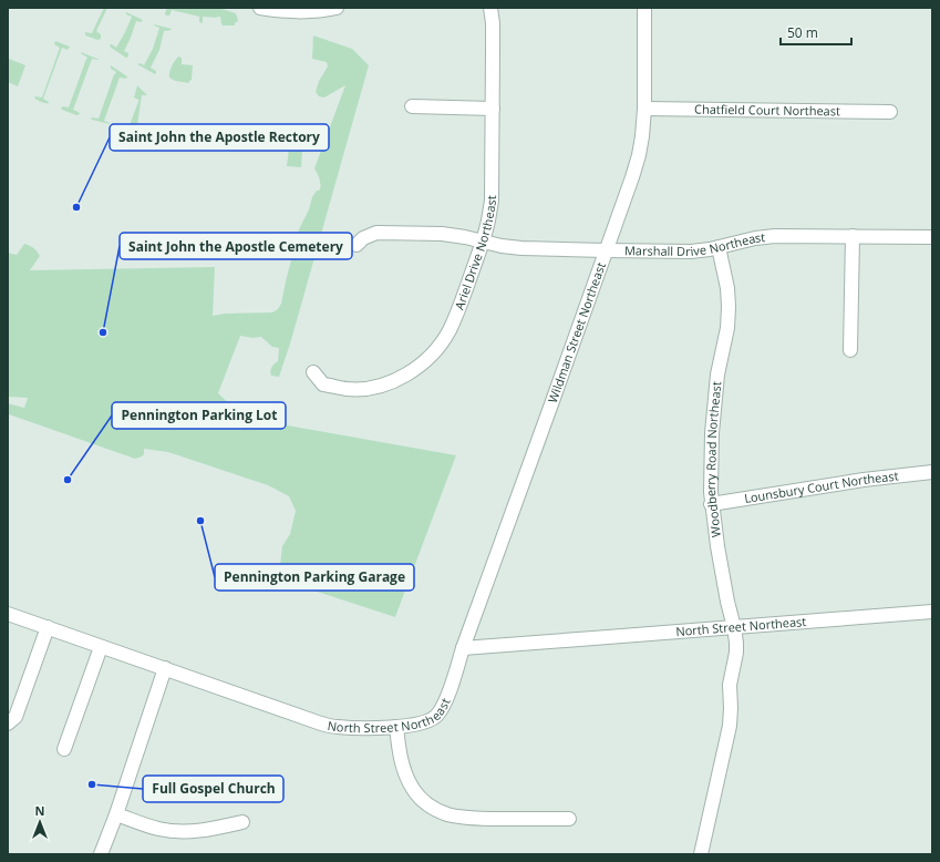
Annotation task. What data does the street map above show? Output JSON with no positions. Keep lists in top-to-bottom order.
{
  "streets": {
    "street": [
      "Chatfield Court Northeast",
      "Marshall Drive Northeast",
      "Ariel Drive Northeast",
      "Wildman Street Northeast",
      "Woodberry Road Northeast",
      "Lounsbury Court Northeast",
      "North Street Northeast"
    ]
  },
  "crossings": [
    ["Chatfield Court Northeast", "Wildman Street Northeast"],
    ["Marshall Drive Northeast", "Ariel Drive Northeast"],
    ["Marshall Drive Northeast", "Wildman Street Northeast"],
    ["Marshall Drive Northeast", "Woodberry Road Northeast"],
    ["Wildman Street Northeast", "North Street Northeast"],
    ["Woodberry Road Northeast", "Lounsbury Court Northeast"],
    ["Woodberry Road Northeast", "North Street Northeast"]
  ],
  "places": [
    "Saint John the Apostle Rectory",
    "Saint John the Apostle Cemetery",
    "Pennington Parking Lot",
    "Pennington Parking Garage",
    "Full Gospel Church"
  ],
  "scale_bar": "50 m",
  "north": "top"
}
